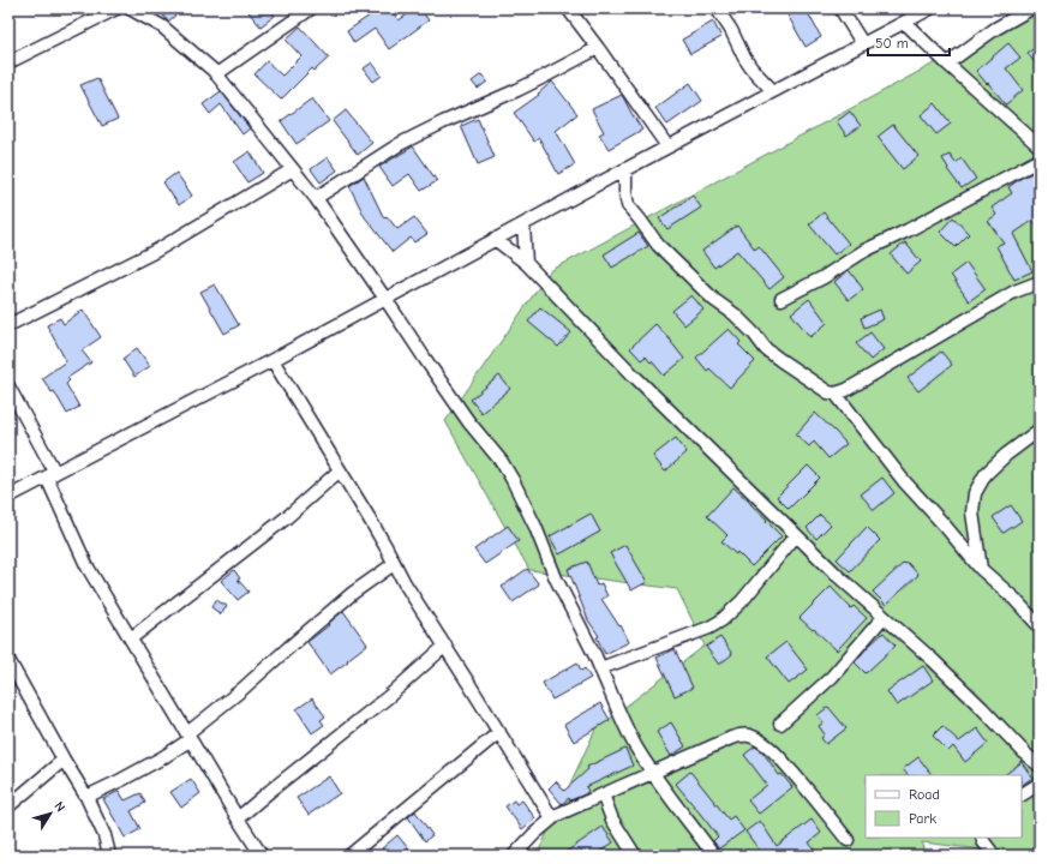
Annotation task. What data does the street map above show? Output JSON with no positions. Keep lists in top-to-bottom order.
{
  "legend": ["Road", "Park"],
  "scale_bar": "50 m",
  "north": "top right"
}
